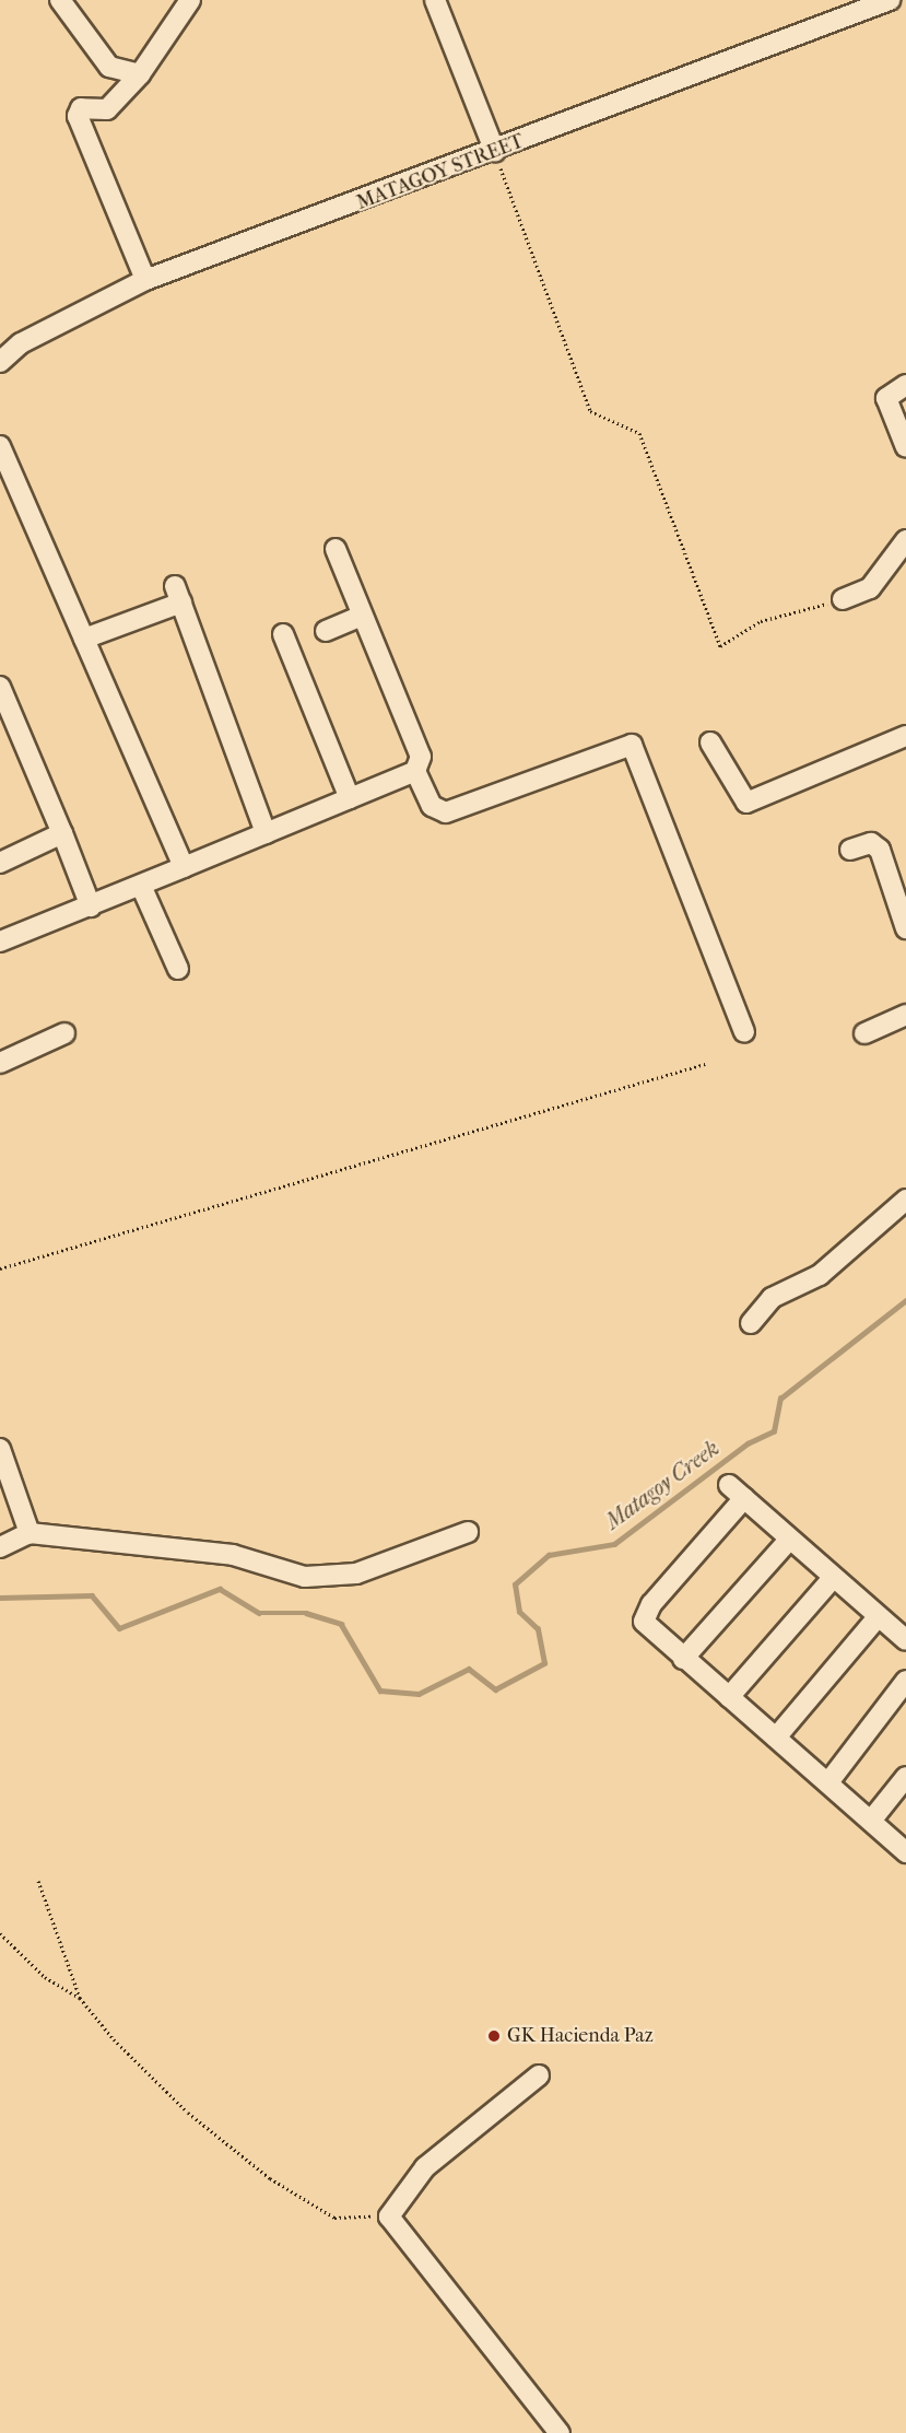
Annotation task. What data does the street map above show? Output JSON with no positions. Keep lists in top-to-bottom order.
{
  "streets": {
    "street": ["MATAGOY STREET"]
  },
  "water": ["Matagoy Creek"],
  "places": ["GK Hacienda Paz"]
}
